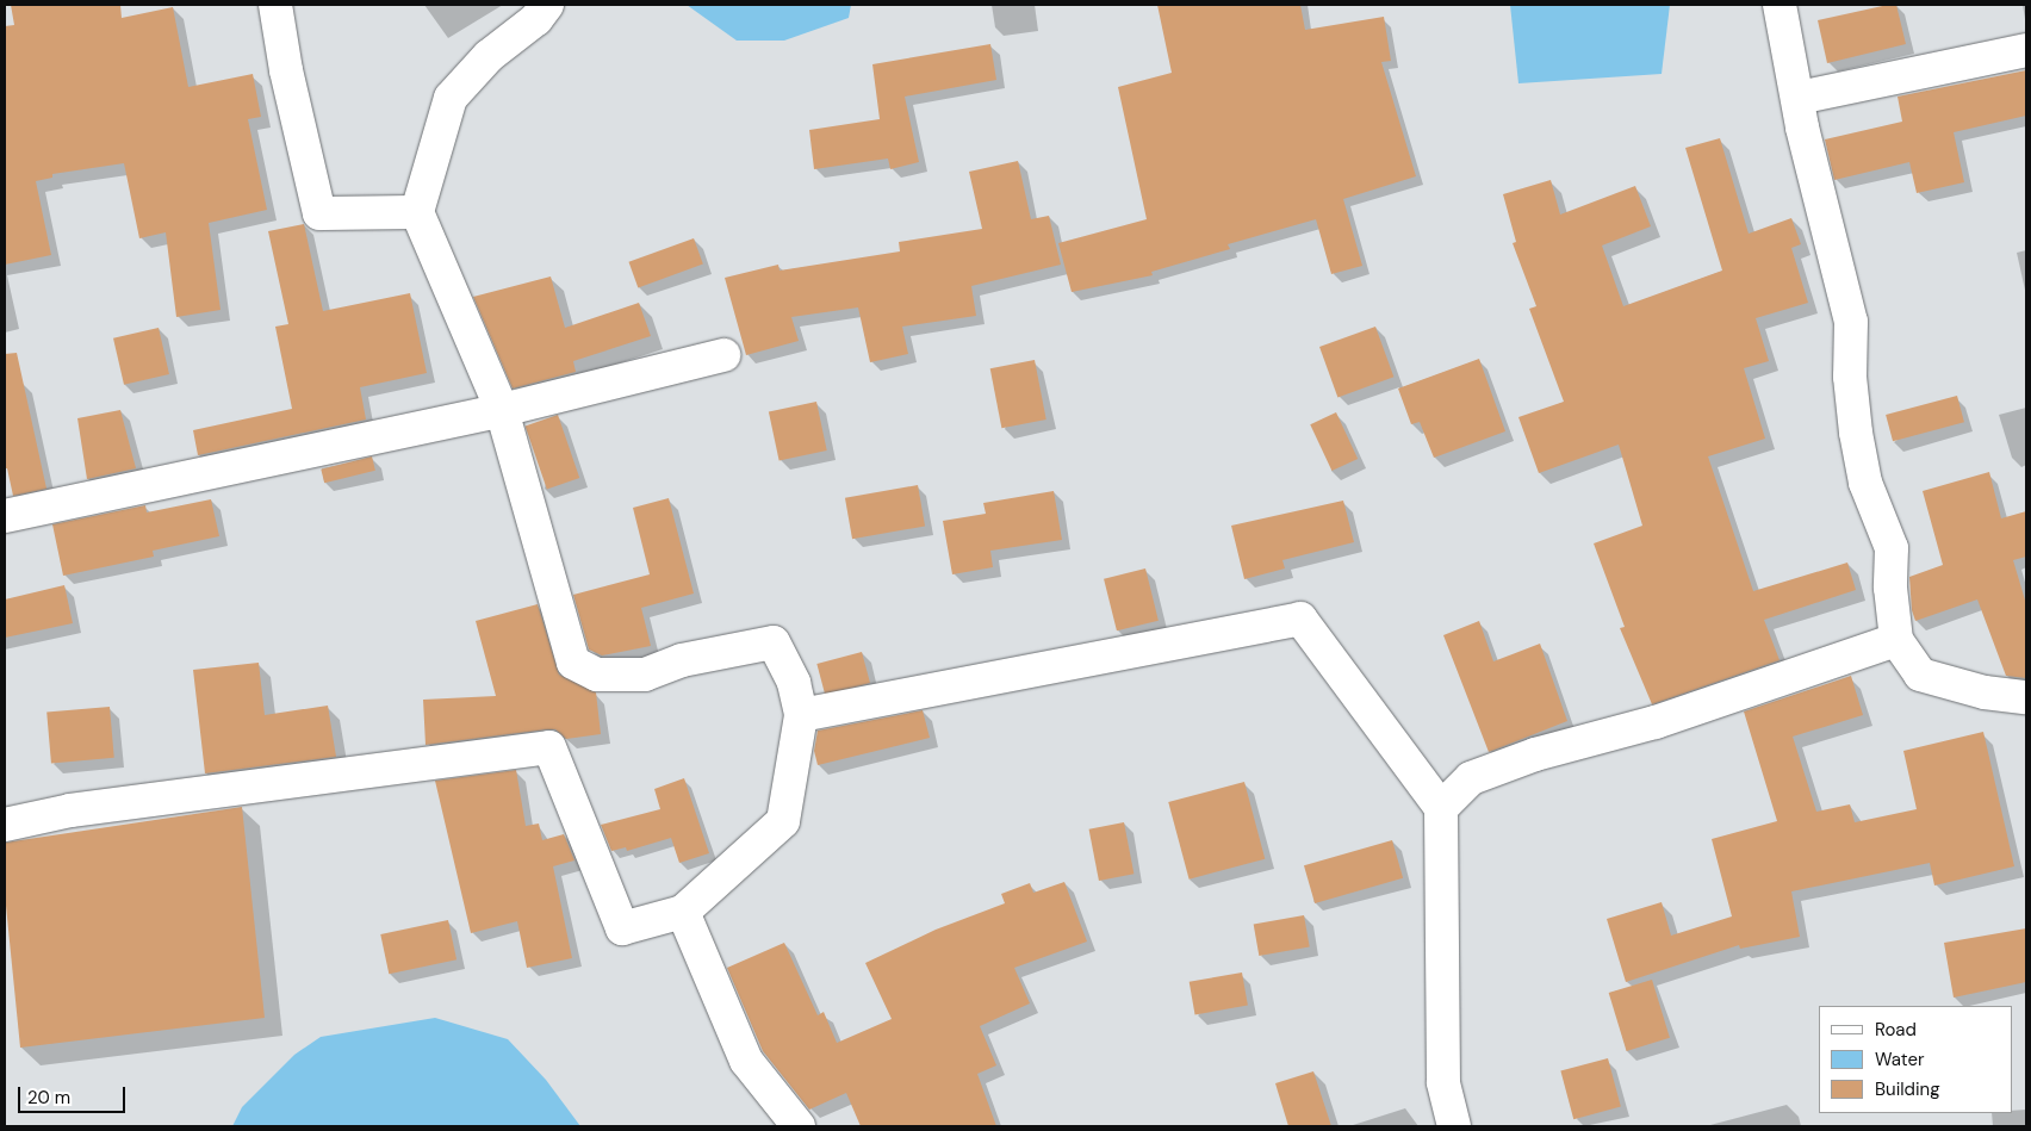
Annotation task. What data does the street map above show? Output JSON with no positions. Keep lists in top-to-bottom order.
{
  "legend": ["Road", "Water", "Building"],
  "scale_bar": "20 m"
}
